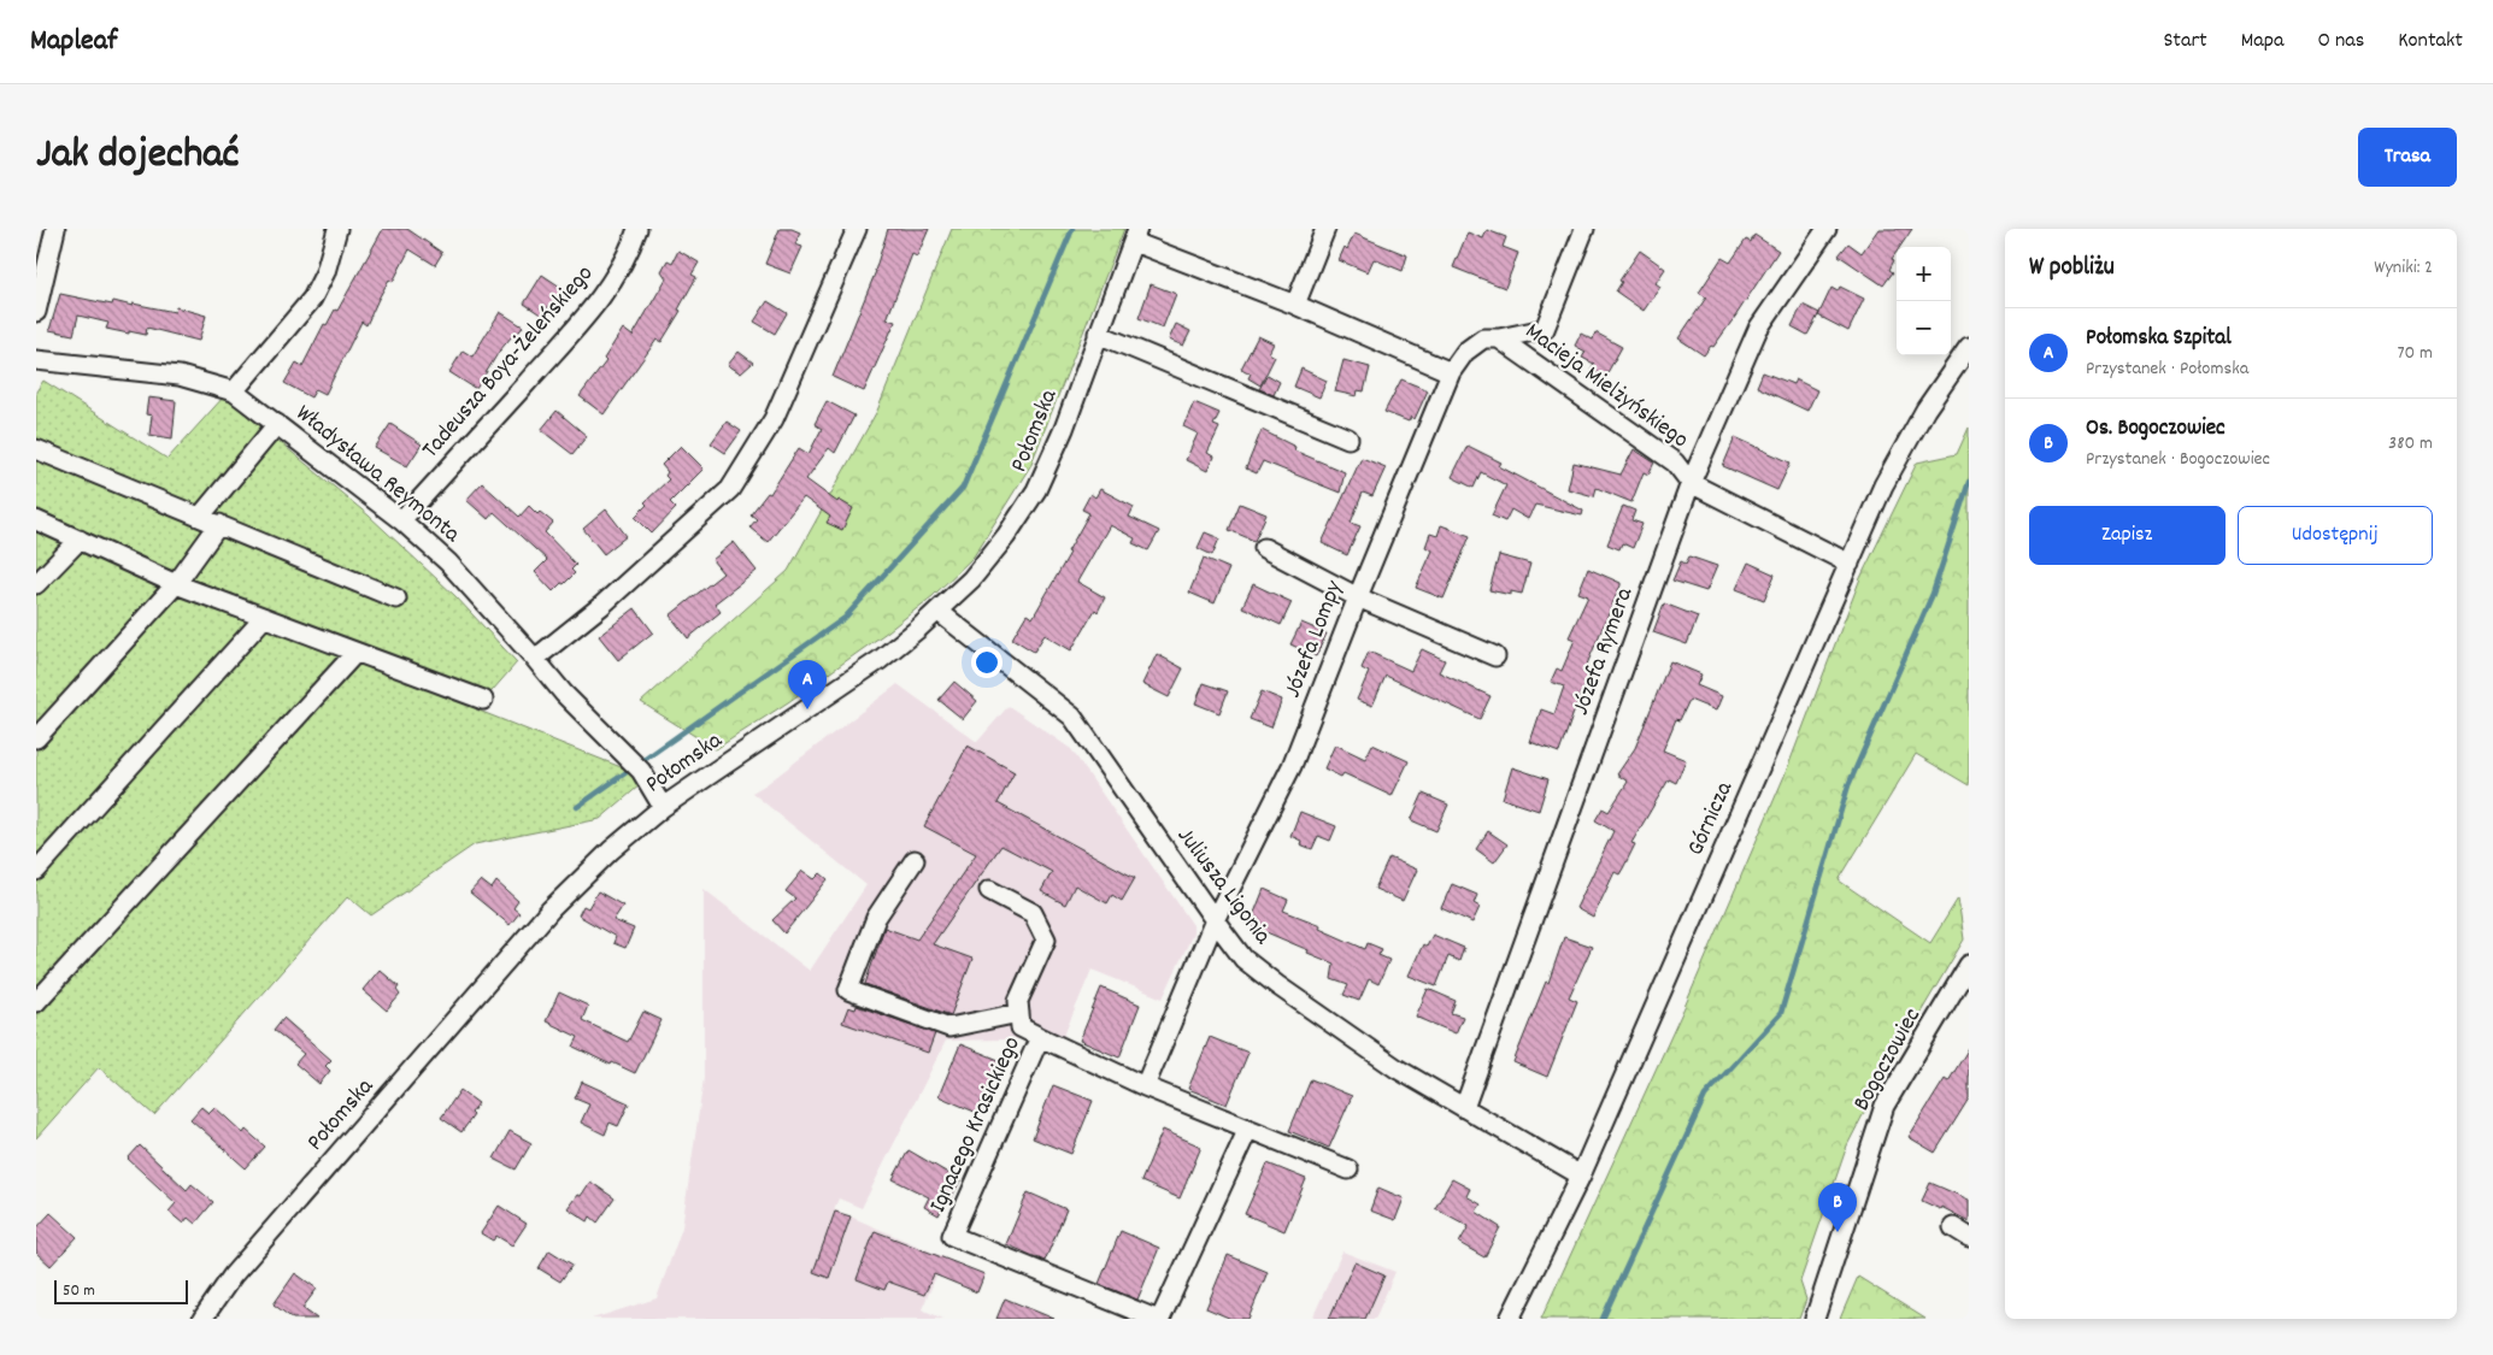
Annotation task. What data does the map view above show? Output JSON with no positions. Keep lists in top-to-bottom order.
{
  "streets": {
    "street": [
      "Tadeusza Boya-Żeleńskiego",
      "Macieja Mielżyńskiego",
      "Połomska",
      "Władysława Reymonta",
      "Józefa Lompy",
      "Józefa Rymera",
      "Górnicza",
      "Juliusza Ligonia",
      "Bogoczowiec",
      "Ignacego Krasickiego"
    ]
  },
  "crossings": [
    ["Tadeusza Boya-Żeleńskiego", "Władysława Reymonta"],
    ["Macieja Mielżyńskiego", "Józefa Lompy"],
    ["Macieja Mielżyńskiego", "Józefa Rymera"],
    ["Macieja Mielżyńskiego", "Górnicza"],
    ["Połomska", "Władysława Reymonta"],
    ["Połomska", "Juliusza Ligonia"],
    ["Józefa Lompy", "Juliusza Ligonia"],
    ["Józefa Rymera", "Juliusza Ligonia"],
    ["Górnicza", "Juliusza Ligonia"]
  ],
  "scale_bar": "50 m",
  "page": {
    "header": "Mapleaf",
    "nav": [
      "Start",
      "Mapa",
      "O nas",
      "Kontakt"
    ],
    "title": "Jak dojechać",
    "buttons": [
      "Trasa",
      ["Zapisz", "Udostępnij"]
    ],
    "heading": ["W pobliżu", "Wyniki: 2"],
    "map_buttons": ["+", "−"],
    "list": [
      {
        "mark": "A",
        "name": "Połomska Szpital",
        "note": "Przystanek · Połomska",
        "value": "70 m"
      },
      {
        "mark": "B",
        "name": "Os. Bogoczowiec",
        "note": "Przystanek · Bogoczowiec",
        "value": "380 m"
      }
    ],
    "pins": ["A", "B"],
    "scale": "50 m"
  }
}
